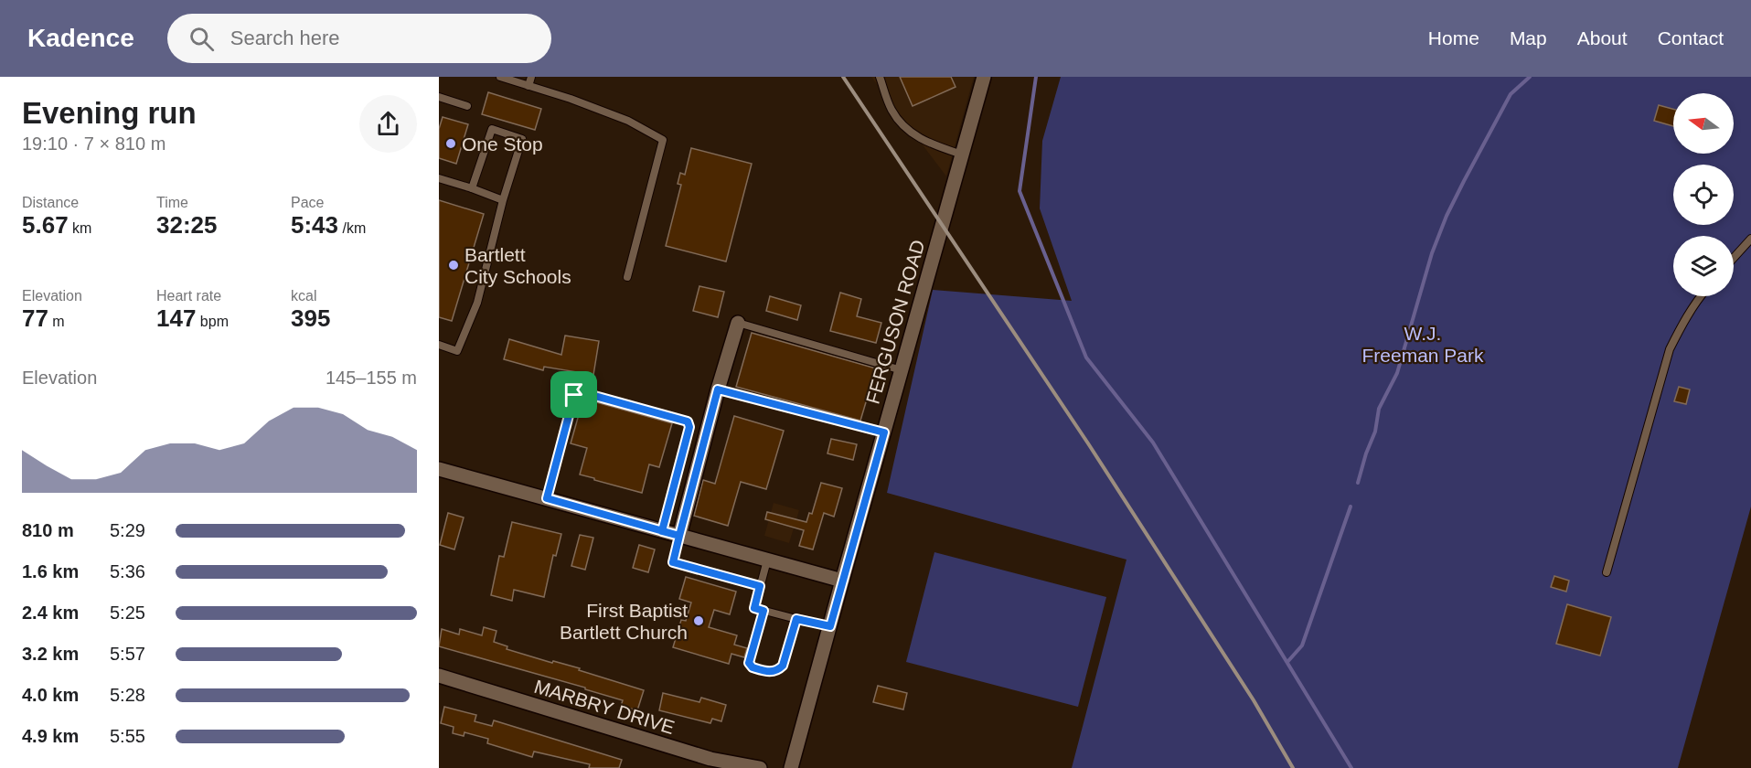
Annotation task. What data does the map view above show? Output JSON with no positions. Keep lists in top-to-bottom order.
{
  "streets": {
    "street": ["FERGUSON ROAD", "MARBRY DRIVE"]
  },
  "parks": ["W.J. Freeman Park"],
  "places": ["One Stop", "Bartlett City Schools", "First Baptist Bartlett Church"],
  "north": "left",
  "page": {
    "header": "Kadence",
    "search": "Search here",
    "nav": [
      "Home",
      "Map",
      "About",
      "Contact"
    ],
    "heading": ["Evening run", "19:10 · 7 × 810 m"],
    "stats": [
      ["Distance", "5.67 km"],
      ["Time", "32:25"],
      ["Pace", "5:43 /km"],
      ["Elevation", "77 m"],
      ["Heart rate", "147 bpm"],
      ["kcal", "395"]
    ],
    "chart": ["Elevation", "145–155 m"],
    "list": [
      {
        "name": "810 m",
        "note": "5:29"
      },
      {
        "name": "1.6 km",
        "note": "5:36"
      },
      {
        "name": "2.4 km",
        "note": "5:25"
      },
      {
        "name": "3.2 km",
        "note": "5:57"
      },
      {
        "name": "4.0 km",
        "note": "5:28"
      },
      {
        "name": "4.9 km",
        "note": "5:55"
      }
    ]
  }
}
